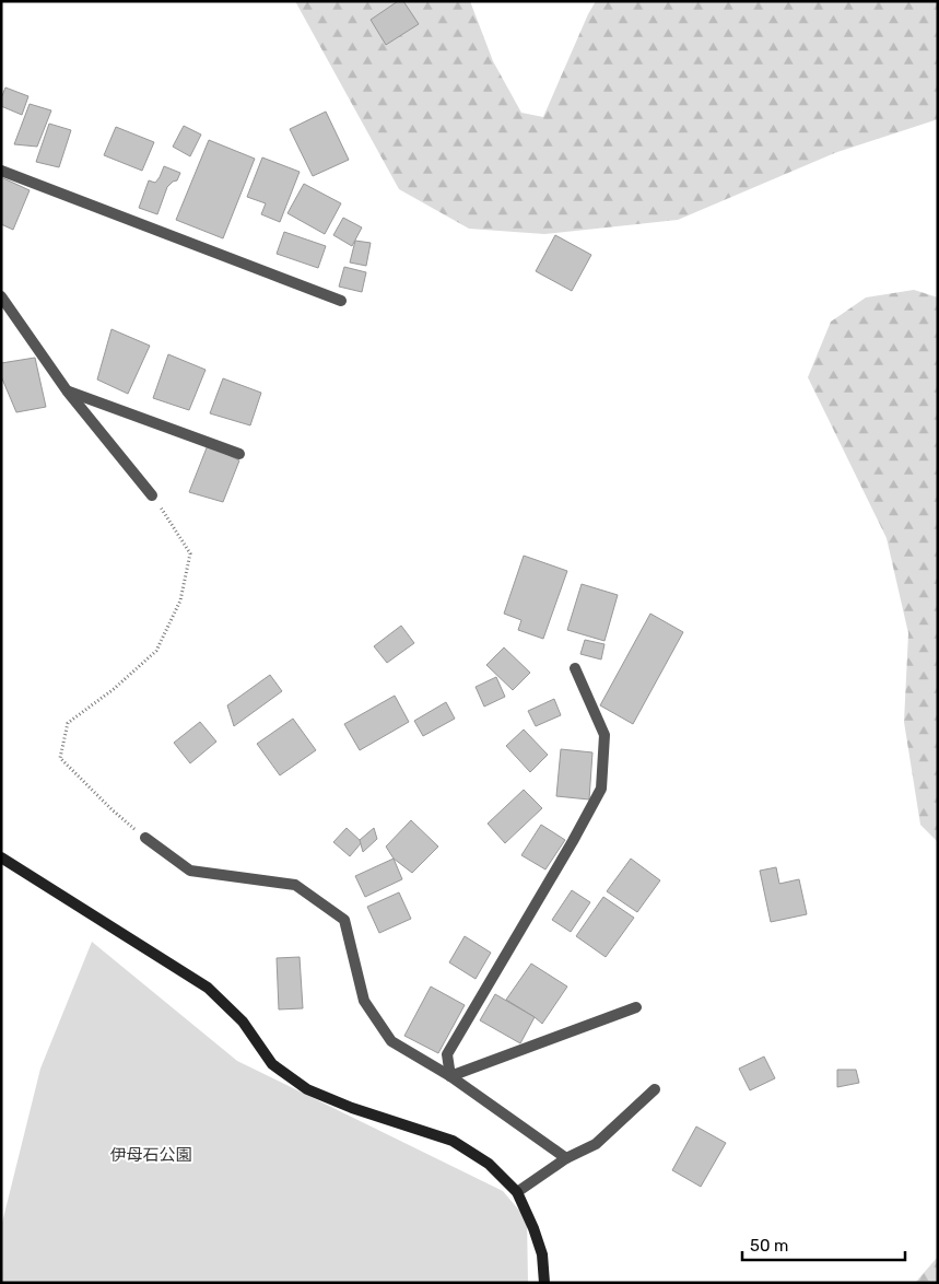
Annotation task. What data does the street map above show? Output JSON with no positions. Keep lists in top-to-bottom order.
{
  "parks": ["伊母石公園"],
  "scale_bar": "50 m"
}
